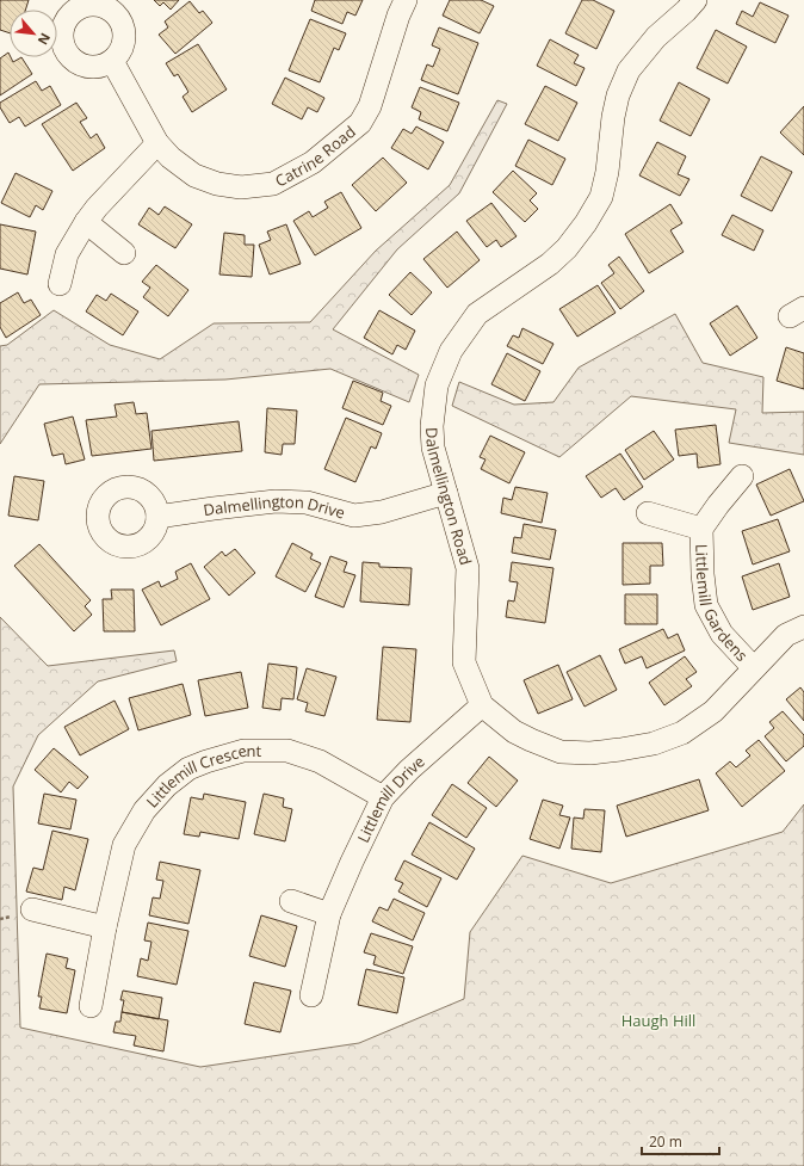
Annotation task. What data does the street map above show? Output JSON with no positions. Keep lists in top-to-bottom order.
{
  "streets": {
    "street": [
      "Catrine Road",
      "Dalmellington Road",
      "Dalmellington Drive",
      "Littlemill Gardens",
      "Littlemill Crescent",
      "Littlemill Drive"
    ]
  },
  "crossings": [
    ["Dalmellington Road", "Dalmellington Drive"],
    ["Dalmellington Road", "Littlemill Gardens"],
    ["Dalmellington Road", "Littlemill Drive"],
    ["Littlemill Crescent", "Littlemill Drive"]
  ],
  "parks": ["Haugh Hill"],
  "scale_bar": "20 m",
  "north": "bottom right"
}
